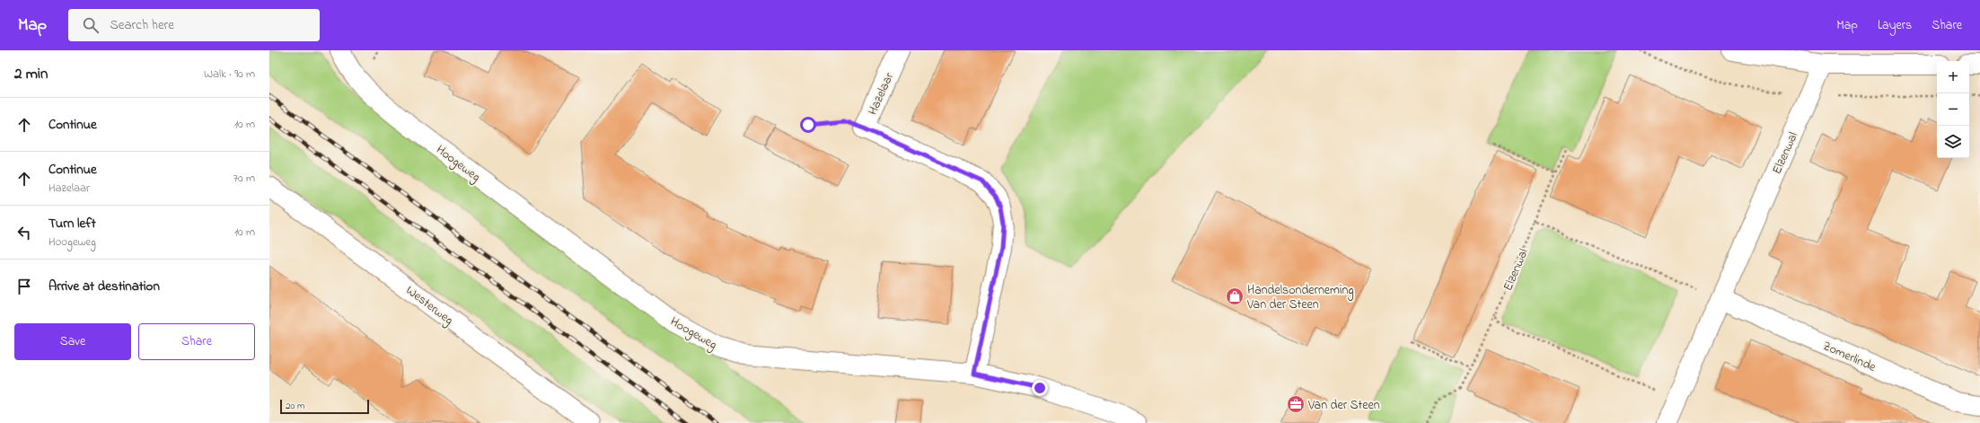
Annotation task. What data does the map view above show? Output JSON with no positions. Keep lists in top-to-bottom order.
{
  "streets": {
    "street": [
      "Hazelaar",
      "Elzenwal",
      "Hoogeweg",
      "Westerweg",
      "Zomerlinde"
    ]
  },
  "crossings": [
    ["Hazelaar", "Hoogeweg"],
    ["Elzenwal", "Zomerlinde"]
  ],
  "places": {
    "shop": ["Handelsonderneming Van der Steen"],
    "office": ["Van der Steen"]
  },
  "scale_bar": "20 m",
  "page": {
    "header": "Map",
    "search": "Search here",
    "nav": ["Map", "Layers", "Share"],
    "heading": ["2 min", "Walk · 90 m"],
    "map_buttons": ["+", "−"],
    "list": [
      ["Continue", "10 m"],
      ["Continue", "Hazelaar", "70 m"],
      ["Turn left", "Hoogeweg", "10 m"],
      "Arrive at destination"
    ],
    "buttons": ["Save", "Share"],
    "scale": "20 m"
  }
}
